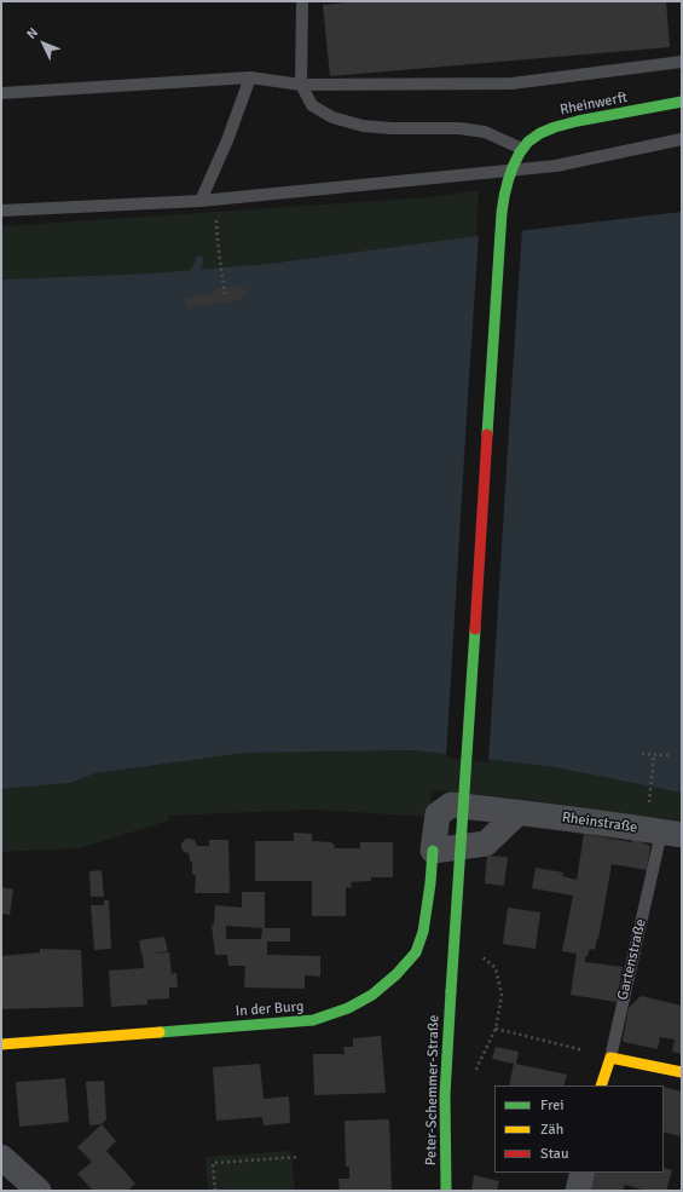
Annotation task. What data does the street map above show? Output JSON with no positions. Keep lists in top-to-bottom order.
{
  "streets": {
    "street": [
      "Rheinwerft",
      "Rheinstraße",
      "Gartenstraße",
      "In der Burg",
      "Peter-Schemmer-Straße"
    ]
  },
  "crossings": [
    ["Rheinwerft", "Peter-Schemmer-Straße"],
    ["Rheinstraße", "Gartenstraße"],
    ["Rheinstraße", "In der Burg"]
  ],
  "legend": ["Frei", "Zäh", "Stau"],
  "north": "top left"
}
